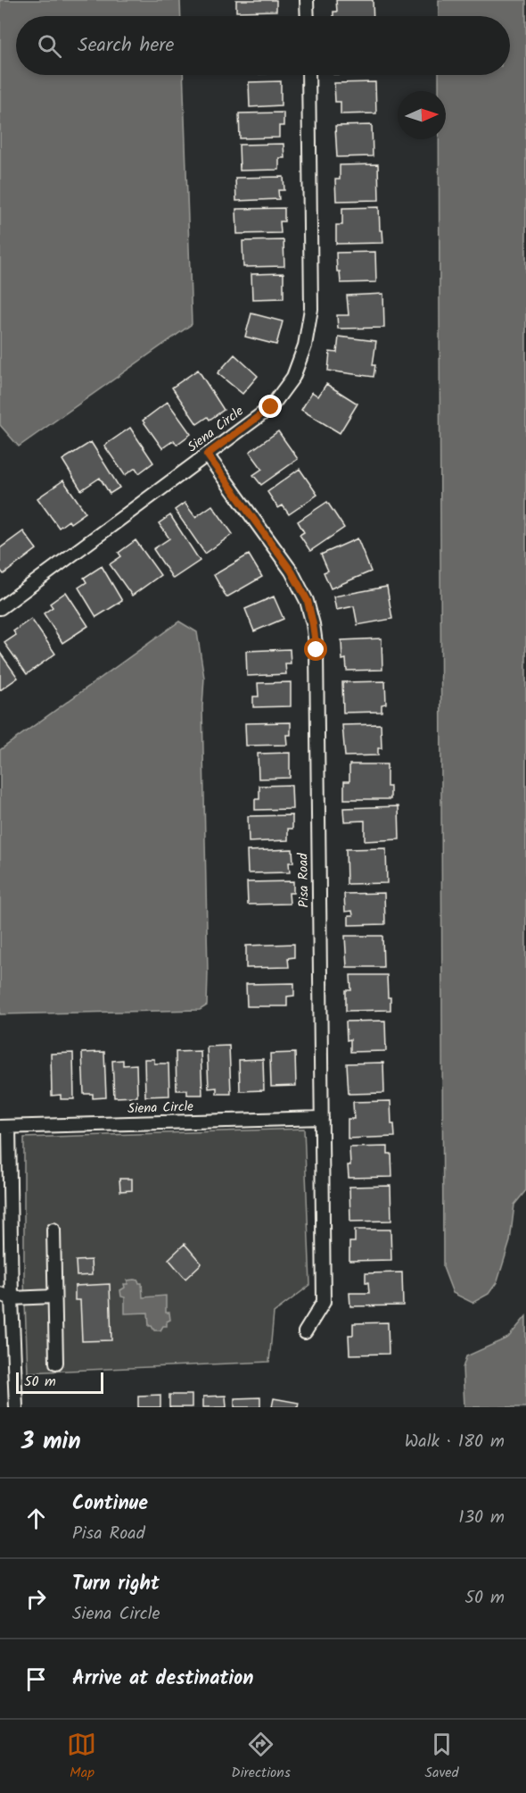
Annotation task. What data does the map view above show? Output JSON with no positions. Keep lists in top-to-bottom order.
{
  "streets": {
    "street": ["Siena Circle", "Pisa Road"]
  },
  "crossings": [
    ["Siena Circle", "Pisa Road"]
  ],
  "scale_bar": "50 m",
  "north": "right",
  "page": {
    "search": "Search here",
    "scale": "50 m",
    "heading": ["3 min", "Walk · 180 m"],
    "list": [
      ["Continue", "Pisa Road", "130 m"],
      ["Turn right", "Siena Circle", "50 m"],
      "Arrive at destination"
    ],
    "nav": ["Map", "Directions", "Saved"]
  }
}
